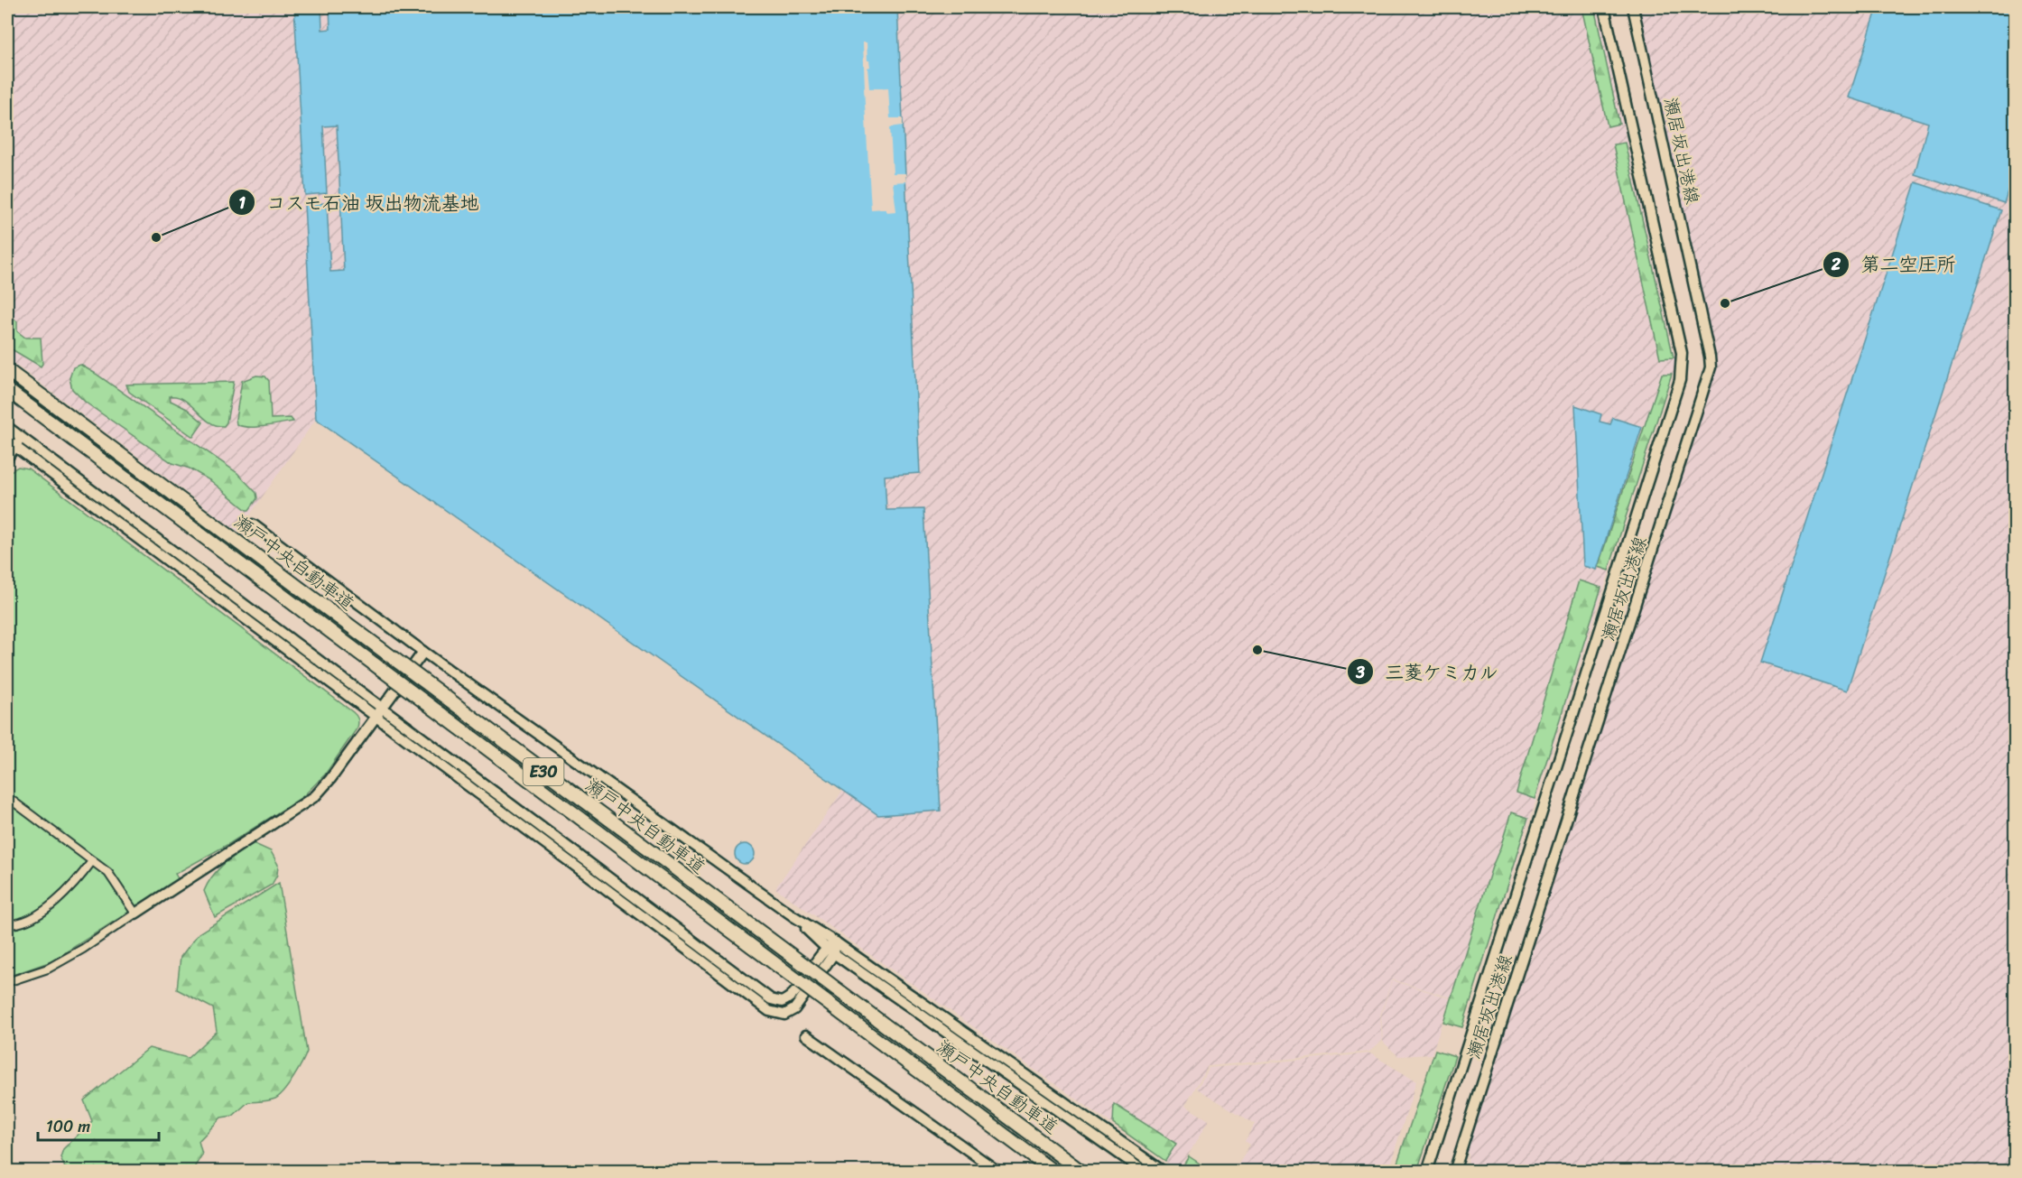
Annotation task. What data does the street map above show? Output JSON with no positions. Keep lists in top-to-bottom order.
{
  "streets": {
    "highway": ["瀬戸中央自動車道", "E30"],
    "street": ["瀬居坂出港線"]
  },
  "places": ["コスモ石油 坂出物流基地", "第二空圧所", "三菱ケミカル"],
  "scale_bar": "100 m"
}
